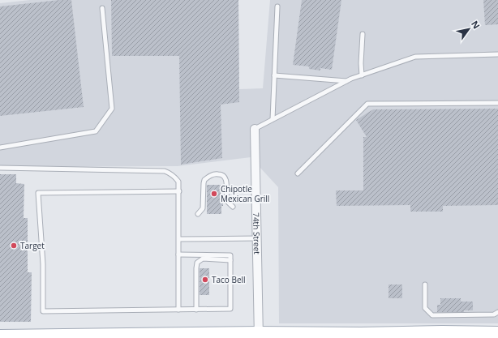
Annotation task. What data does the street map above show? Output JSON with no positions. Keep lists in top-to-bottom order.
{
  "streets": {
    "street": ["74th Street"]
  },
  "places": ["Chipotle Mexican Grill", "Target", "Taco Bell"],
  "north": "top right"
}
